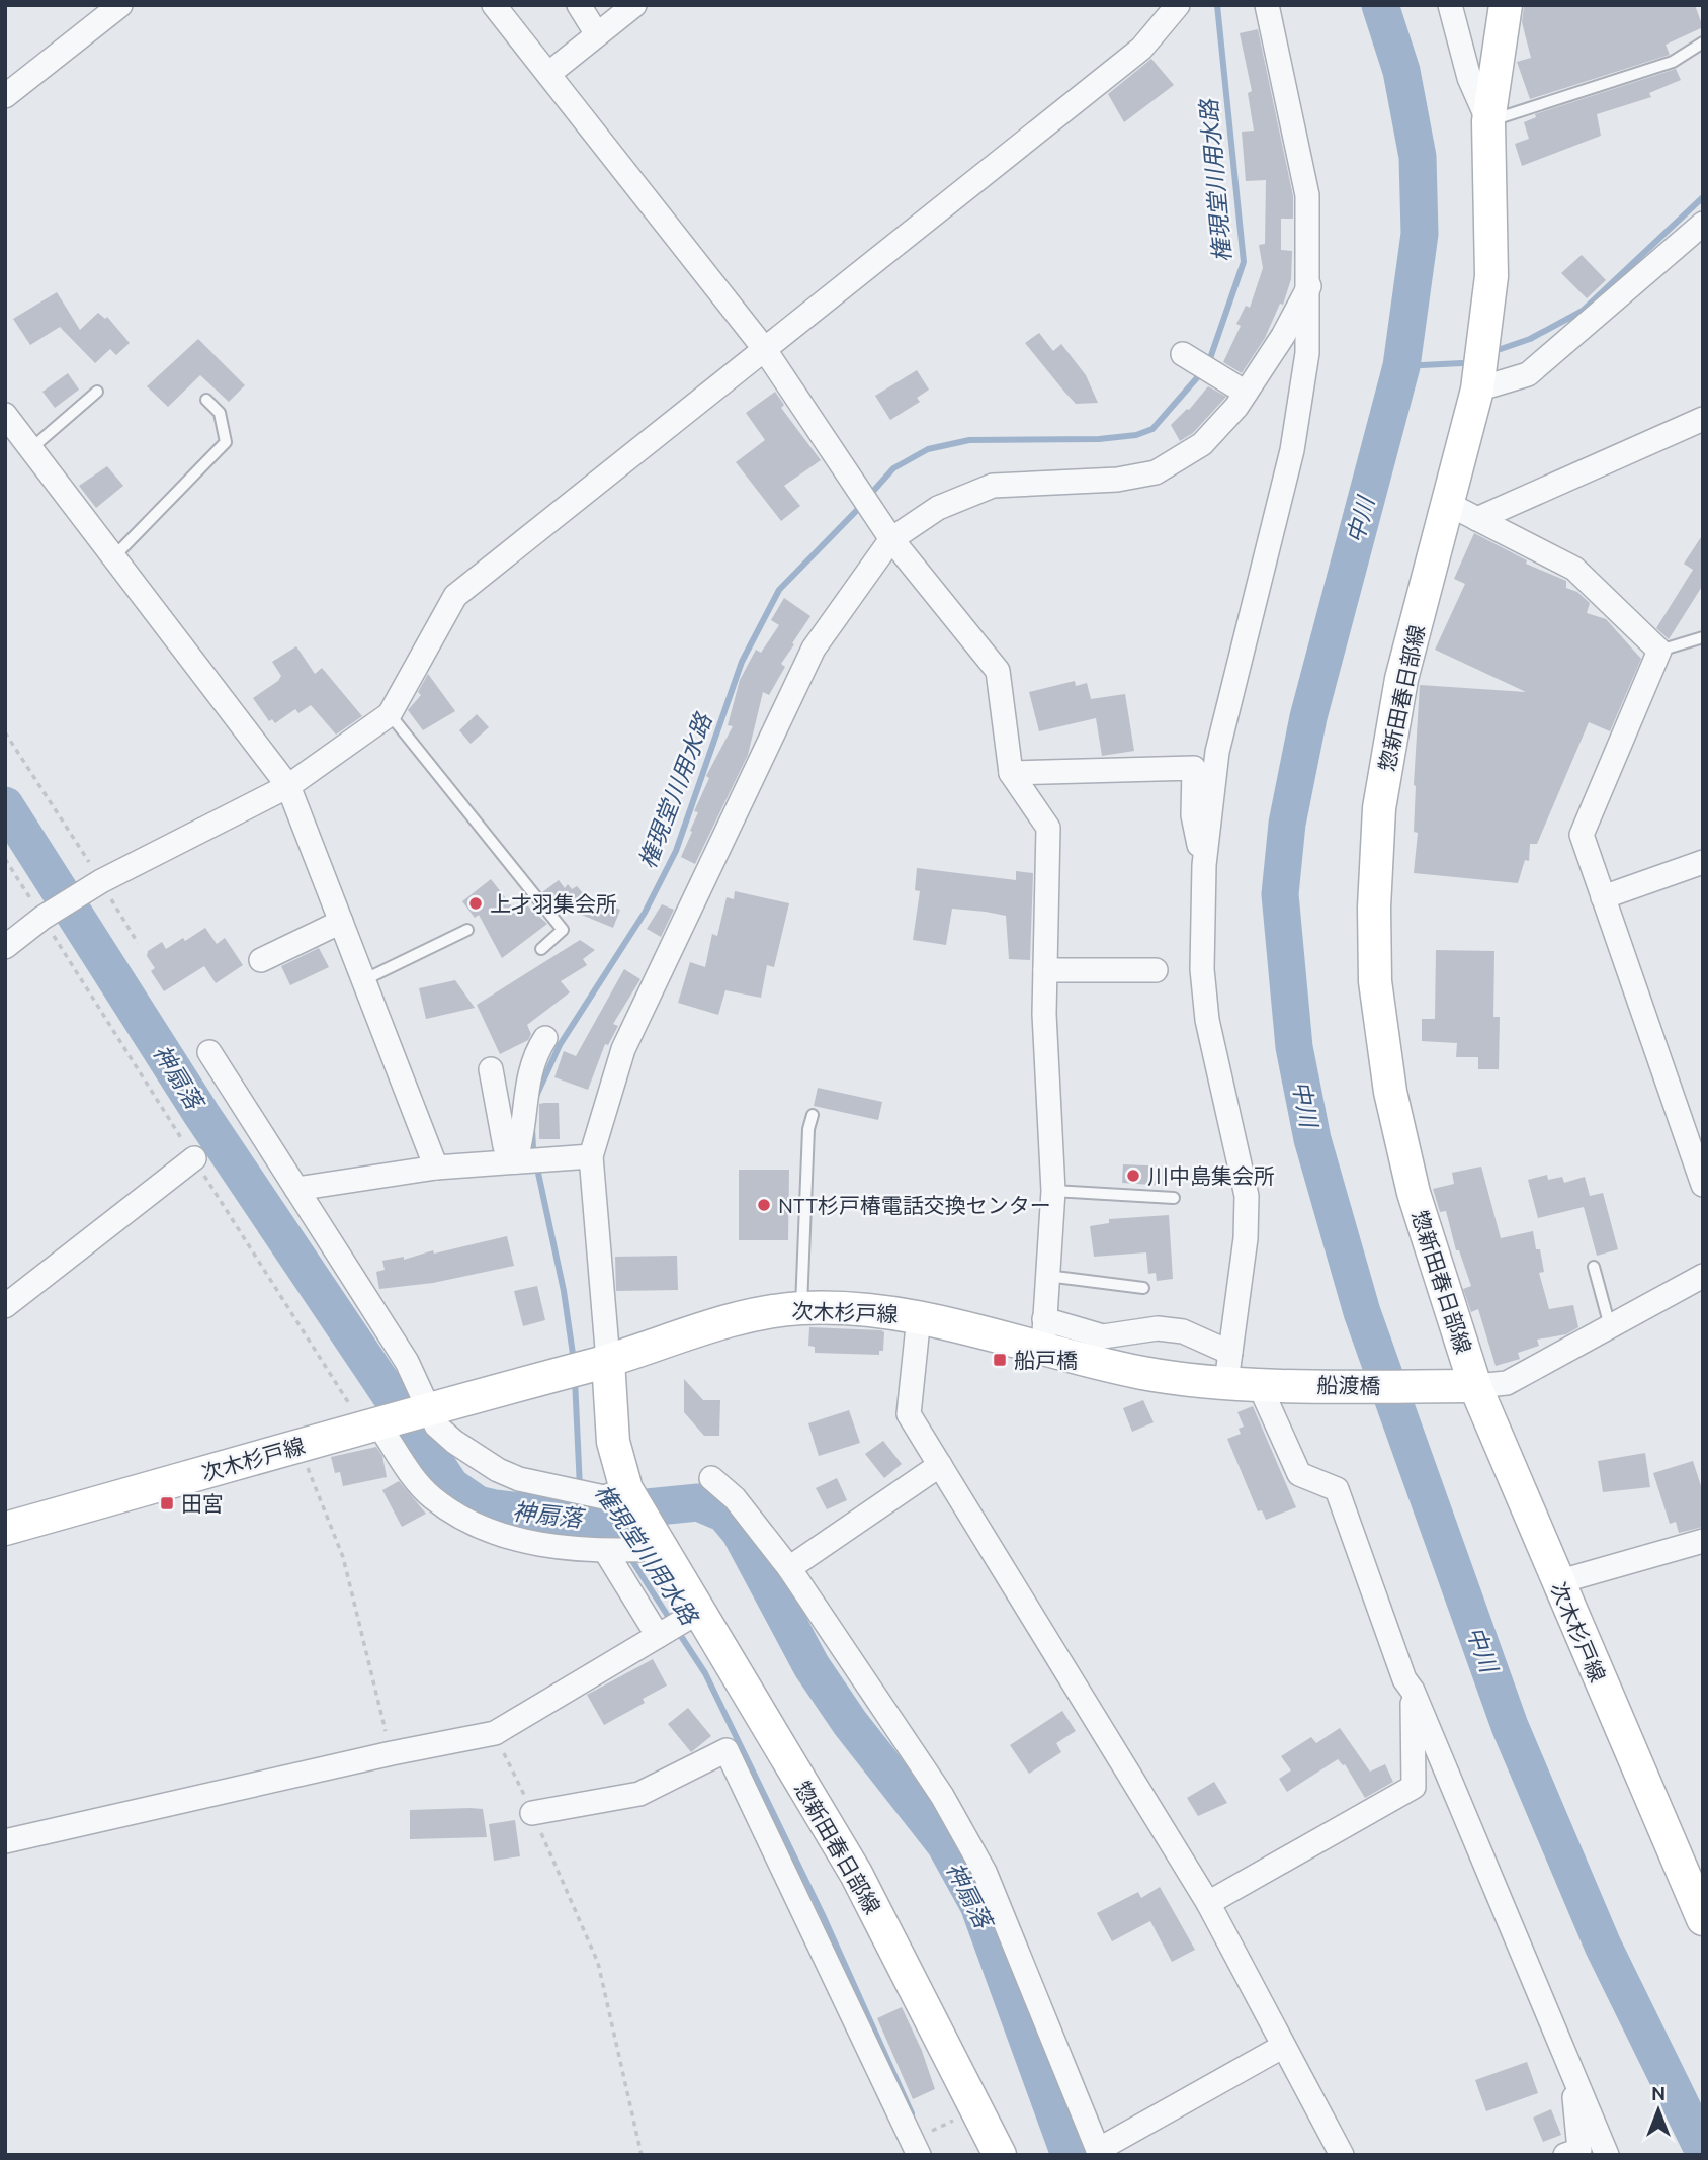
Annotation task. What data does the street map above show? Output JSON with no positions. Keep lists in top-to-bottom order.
{
  "streets": {
    "main road": ["惣新田春日部線", "次木杉戸線", "船渡橋"]
  },
  "crossings": [
    ["惣新田春日部線", "次木杉戸線"],
    ["惣新田春日部線", "船渡橋"],
    ["次木杉戸線", "船渡橋"]
  ],
  "water": ["権現堂川用水路", "中川", "神扇落"],
  "places": {
    "other": ["上才羽集会所", "川中島集会所", "NTT杉戸椿電話交換センター"],
    "transit": ["船戸橋", "田宮"]
  },
  "north": "top"
}
